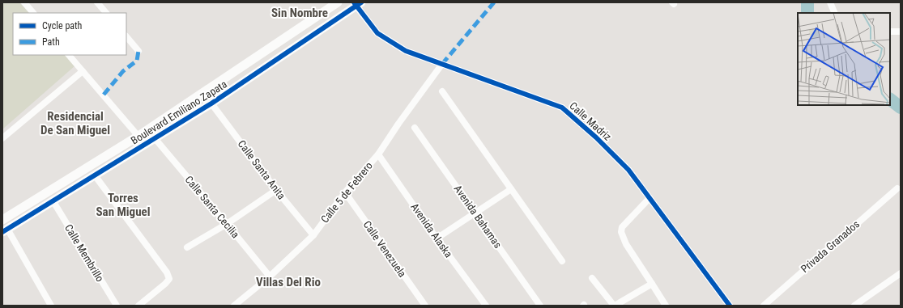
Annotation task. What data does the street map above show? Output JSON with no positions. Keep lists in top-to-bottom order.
{
  "streets": {
    "street": [
      "Boulevard Emiliano Zapata",
      "Calle Madriz",
      "Calle Santa Anita",
      "Calle 5 de Febrero",
      "Calle Santa Cecilia",
      "Avenida Bahamas",
      "Avenida Alaska",
      "Privada Granados",
      "Calle Venezuela",
      "Calle Membrillo"
    ]
  },
  "crossings": [
    ["Boulevard Emiliano Zapata", "Calle Madriz"],
    ["Boulevard Emiliano Zapata", "Calle Santa Anita"],
    ["Boulevard Emiliano Zapata", "Calle Santa Cecilia"],
    ["Boulevard Emiliano Zapata", "Calle Membrillo"],
    ["Calle Madriz", "Calle 5 de Febrero"],
    ["Calle Santa Anita", "Calle 5 de Febrero"],
    ["Calle 5 de Febrero", "Calle Santa Cecilia"],
    ["Calle 5 de Febrero", "Avenida Alaska"],
    ["Calle 5 de Febrero", "Calle Venezuela"]
  ],
  "districts": [
    "Sin Nombre",
    "Residencial De San Miguel",
    "Torres San Miguel",
    "Villas Del Rio"
  ],
  "legend": ["Cycle path", "Path"]
}
